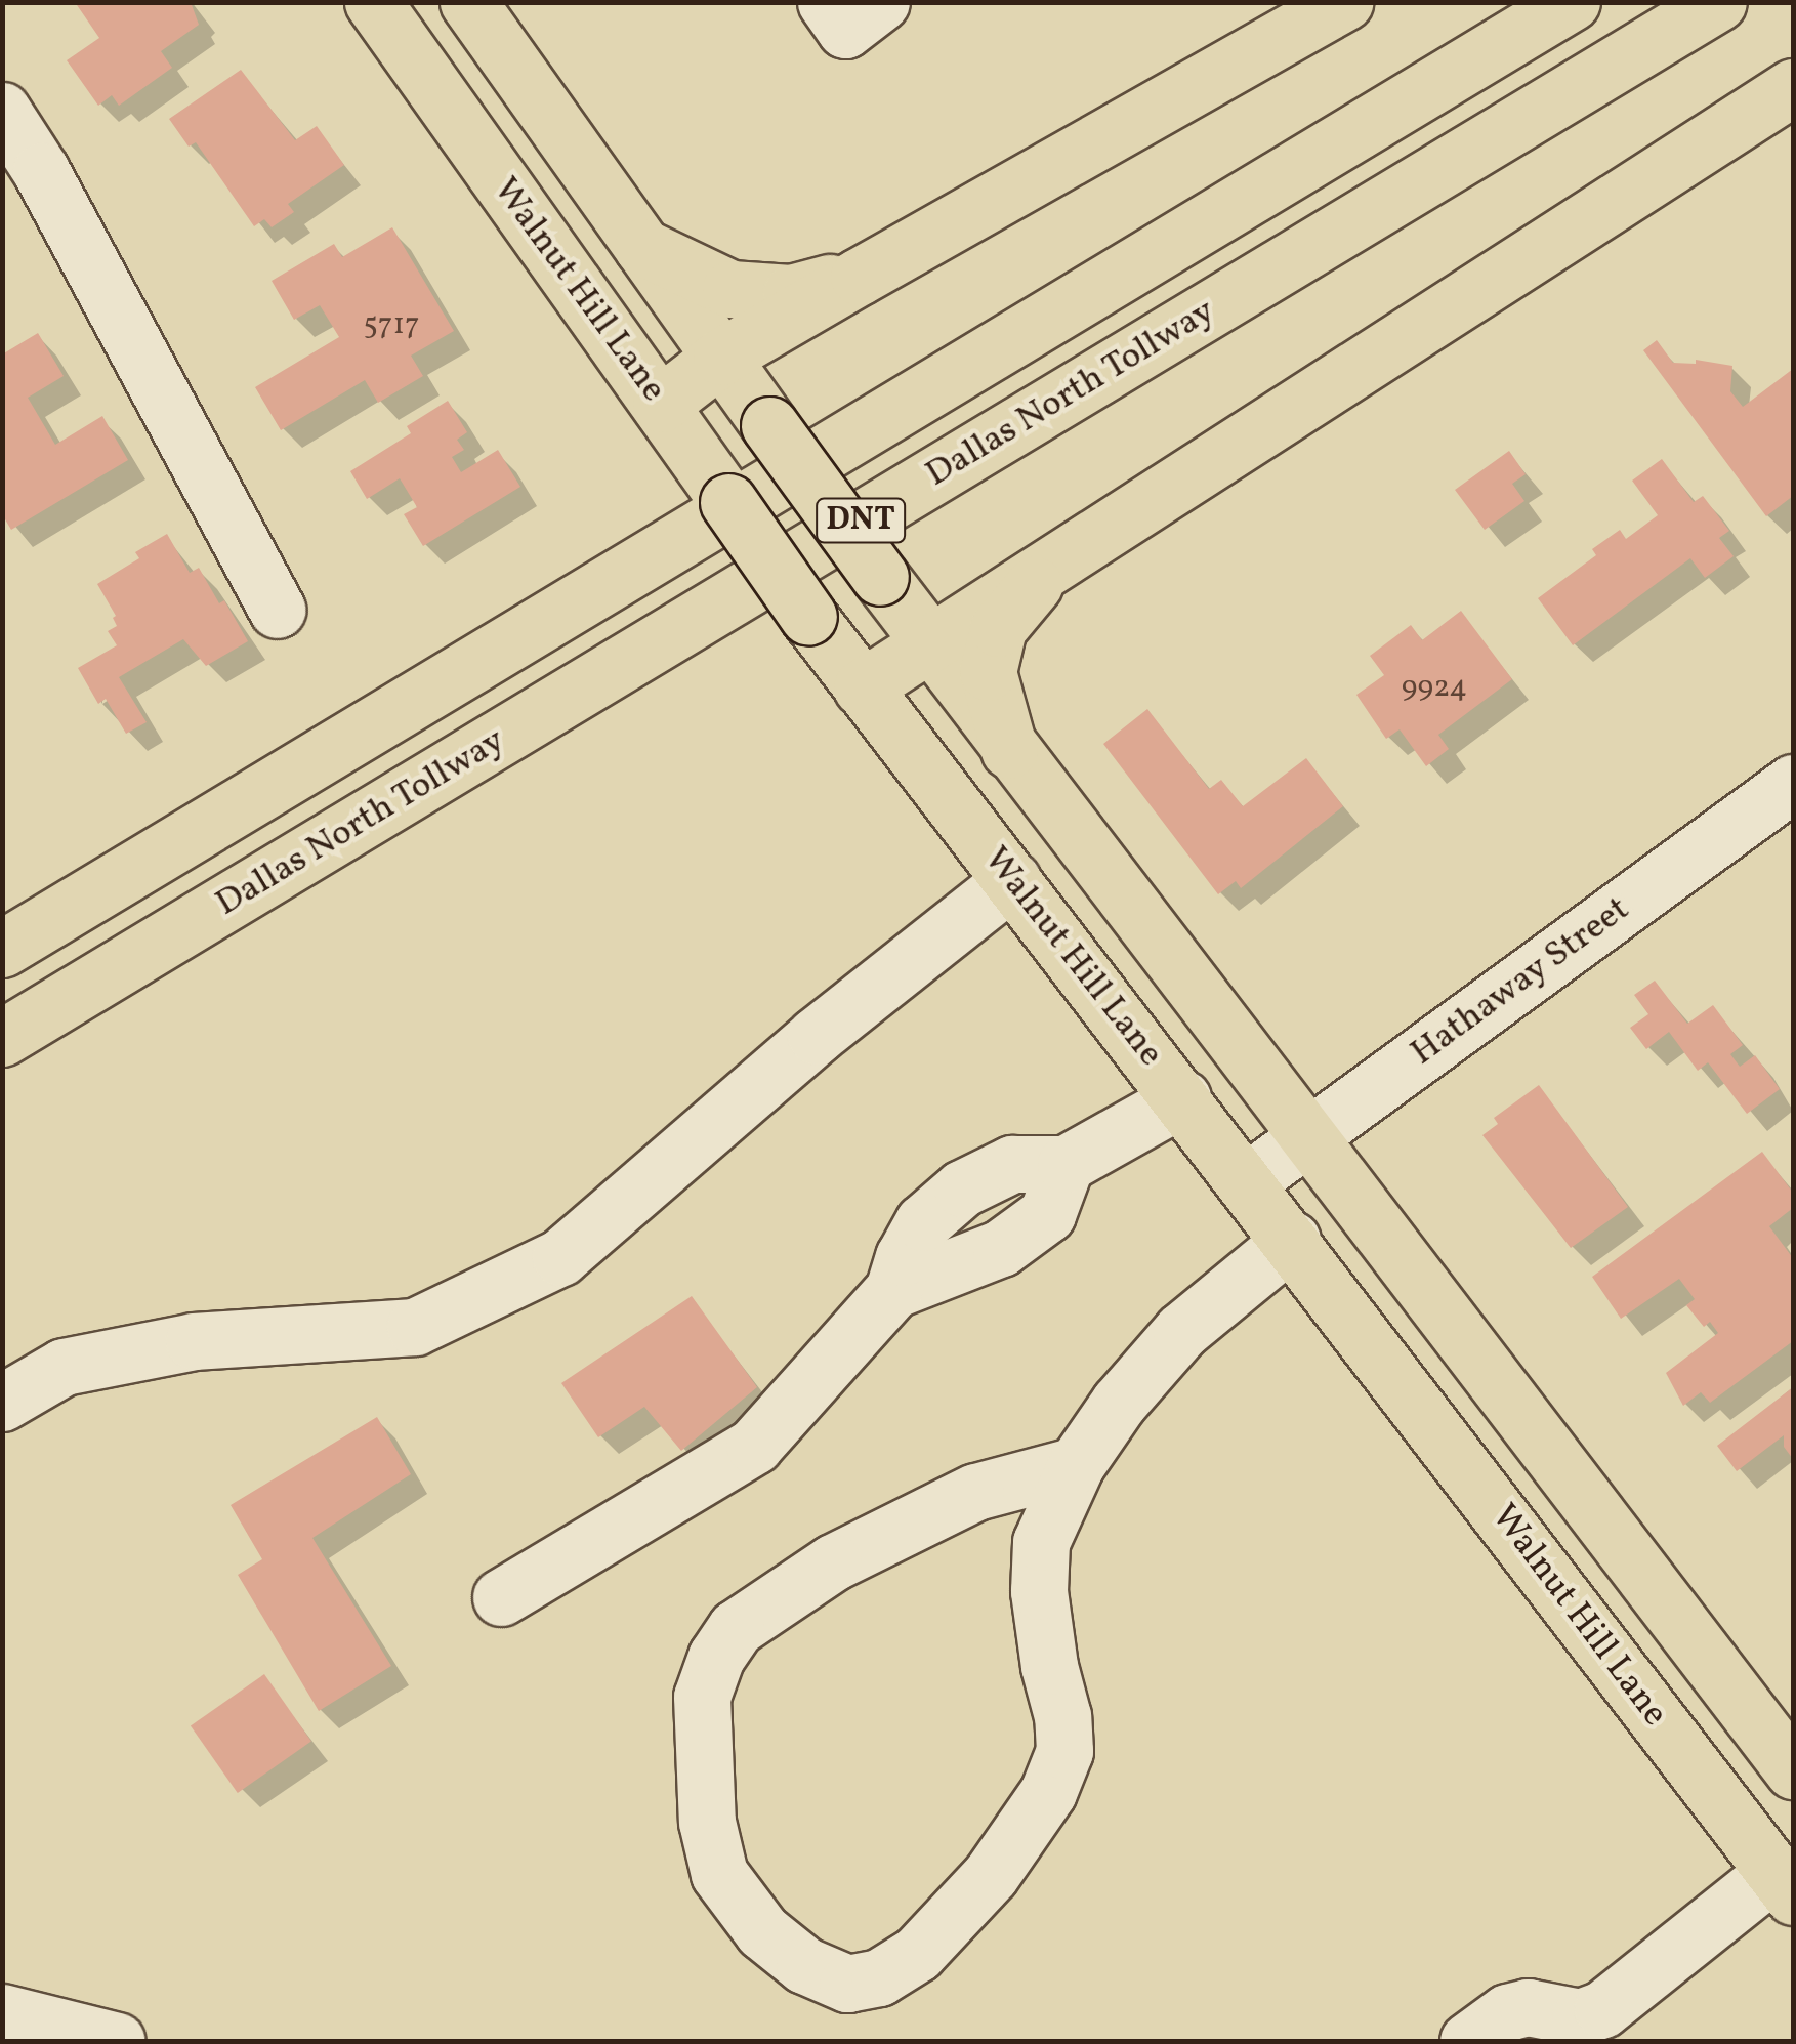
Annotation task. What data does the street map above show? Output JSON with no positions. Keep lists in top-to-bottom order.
{
  "streets": {
    "main road": ["Walnut Hill Lane", "Dallas North Tollway", "DNT"],
    "street": ["Hathaway Street"]
  },
  "crossings": [
    ["Walnut Hill Lane", "Hathaway Street"]
  ],
  "house_numbers": ["5717", "9924"]
}
